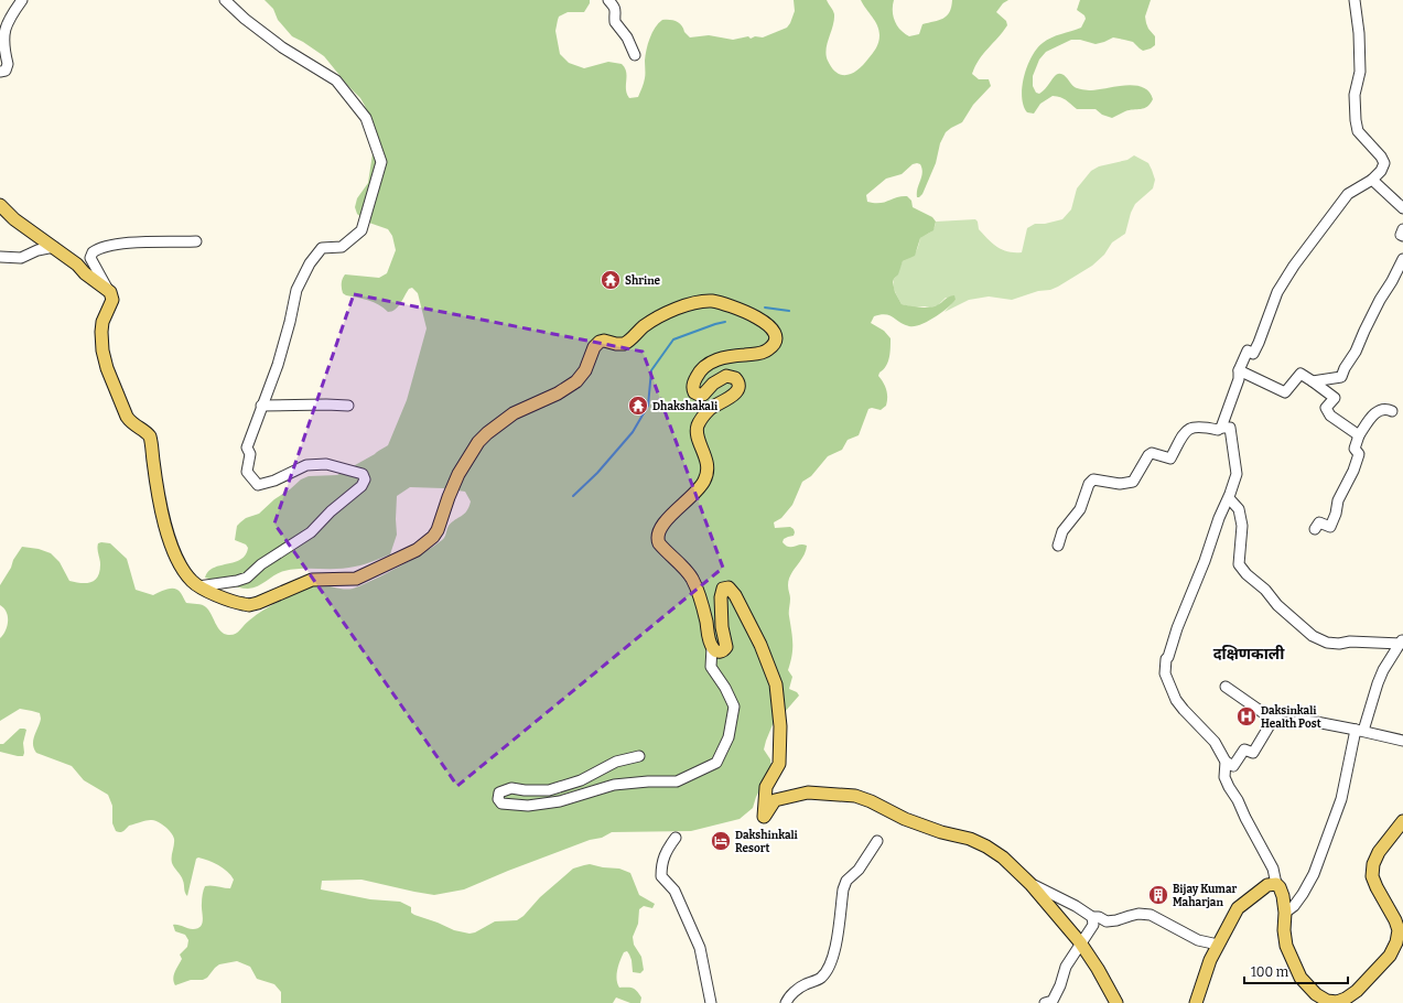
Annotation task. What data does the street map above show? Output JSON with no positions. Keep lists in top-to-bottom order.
{
  "districts": ["दक्षि‍णकाली"],
  "places": {
    "temple": ["Shrine", "Dhakshakali"],
    "hospital": ["Daksinkali Health Post"],
    "hotel": ["Dakshinkali Resort"],
    "building": ["Bijay Kumar Maharjan"]
  },
  "scale_bar": "100 m"
}
